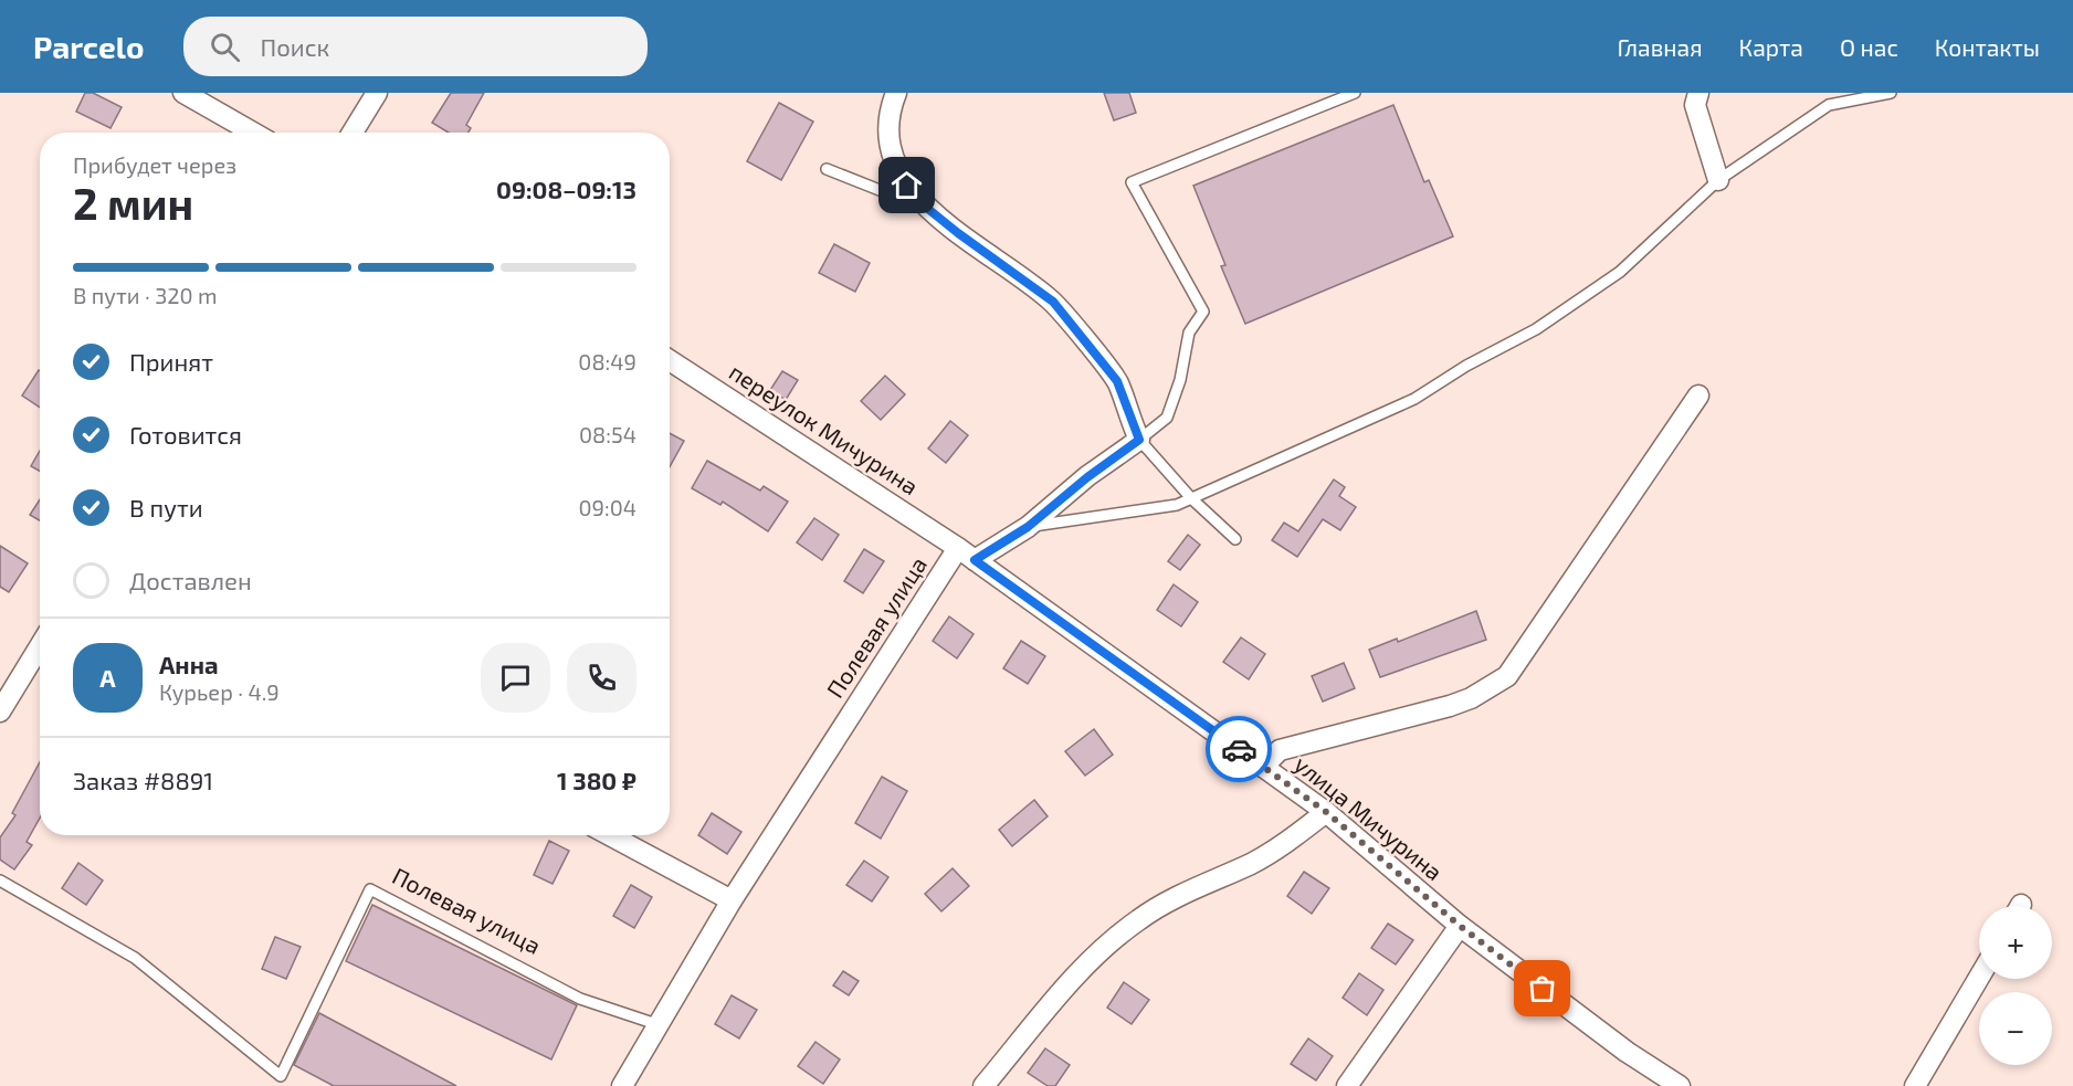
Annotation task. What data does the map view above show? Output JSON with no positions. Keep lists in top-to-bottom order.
{
  "streets": {
    "street": ["переулок Мичурина", "Полевая улица", "улица Мичурина"]
  },
  "crossings": [
    ["переулок Мичурина", "Полевая улица"],
    ["переулок Мичурина", "улица Мичурина"],
    ["Полевая улица", "улица Мичурина"]
  ],
  "page": {
    "header": "Parcelo",
    "search": "Поиск",
    "nav": [
      "Главная",
      "Карта",
      "О нас",
      "Контакты"
    ],
    "heading": ["2 мин", "Прибудет через", "09:08–09:13"],
    "panel": [
      "Анна",
      "Курьер · 4.9",
      "Заказ #8891",
      "1 380 ₽"
    ],
    "bar": "В пути · 320 m",
    "list": [
      ["Принят", "08:49"],
      ["Готовится", "08:54"],
      ["В пути", "09:04"],
      "Доставлен"
    ],
    "round": "А",
    "map_buttons": ["+", "−"]
  }
}
